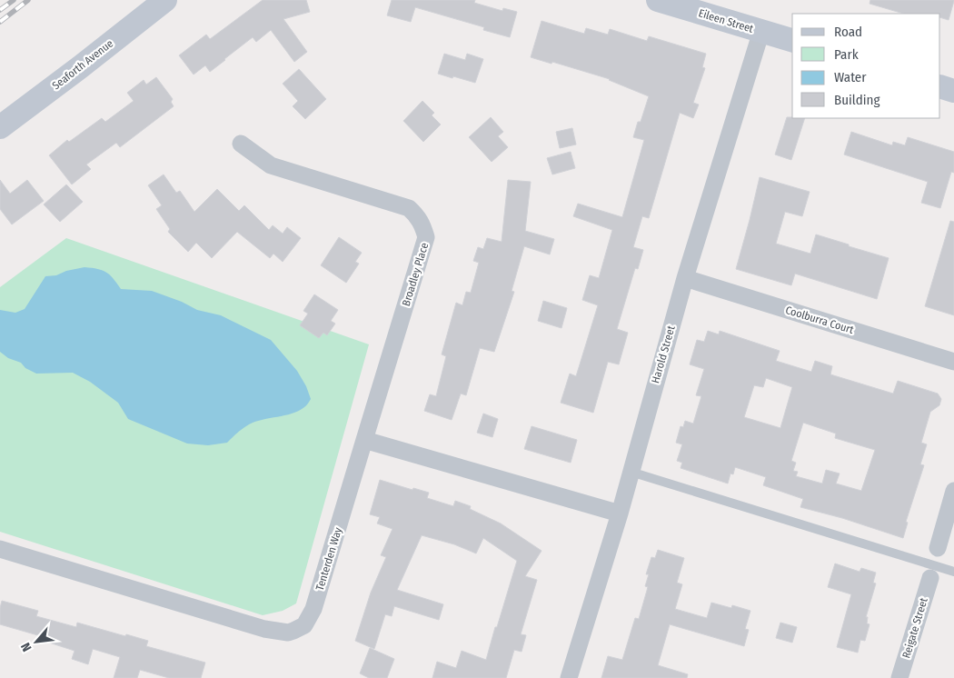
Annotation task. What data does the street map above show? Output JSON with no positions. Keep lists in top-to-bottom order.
{
  "streets": {
    "street": [
      "Eileen Street",
      "Seaforth Avenue",
      "Broadley Place",
      "Coolburra Court",
      "Harold Street",
      "Tenterden Way",
      "Reigate Street"
    ]
  },
  "crossings": [
    ["Eileen Street", "Harold Street"],
    ["Broadley Place", "Tenterden Way"],
    ["Coolburra Court", "Harold Street"]
  ],
  "legend": [
    "Road",
    "Park",
    "Water",
    "Building"
  ],
  "north": "bottom left"
}
